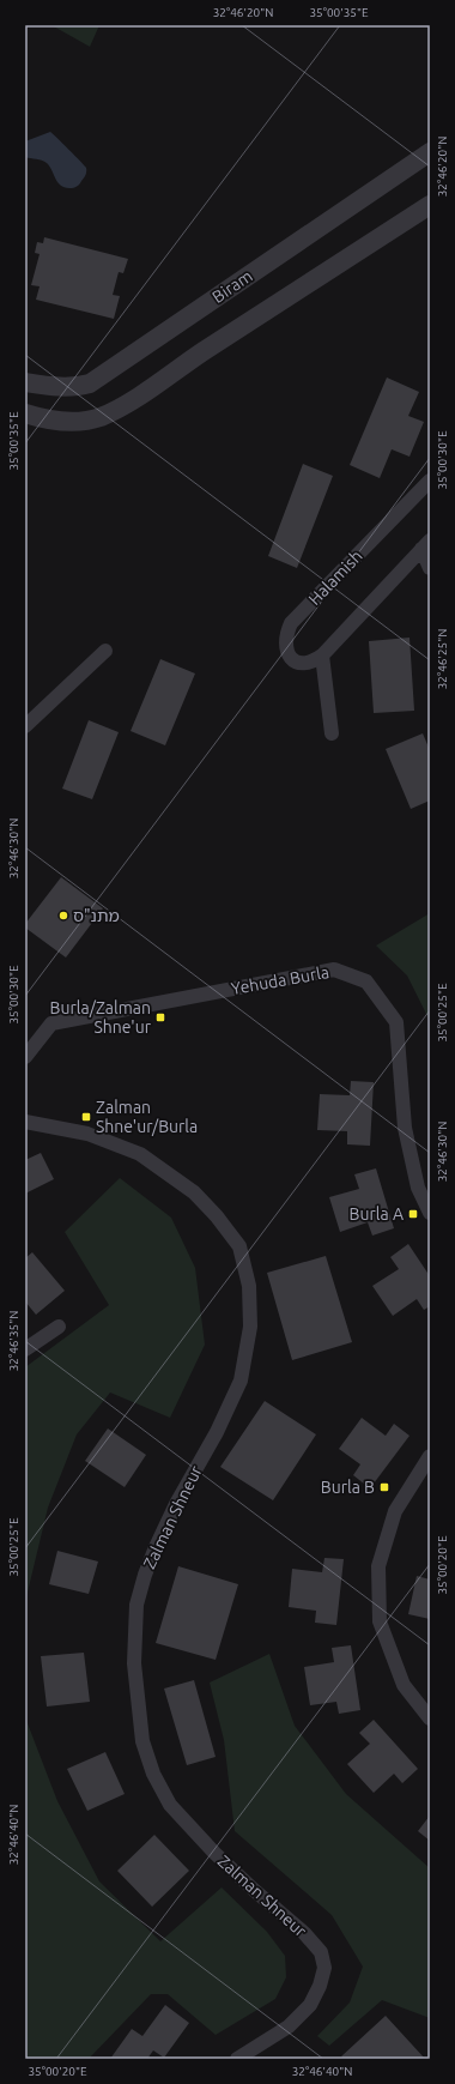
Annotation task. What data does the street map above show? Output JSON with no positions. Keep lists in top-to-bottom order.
{
  "streets": {
    "street": [
      "Biram",
      "Halamish",
      "Yehuda Burla",
      "Zalman Shneur"
    ]
  },
  "places": {
    "other": ["מתנ\"ס"],
    "transit": [
      "Burla/Zalman Shne'ur",
      "Zalman Shne'ur/Burla",
      "Burla A",
      "Burla B"
    ]
  },
  "coordinates": [
    "32°46'20\"N",
    "35°00'35\"E",
    "35°00'30\"E",
    "32°46'25\"N",
    "32°46'30\"N",
    "35°00'25\"E",
    "32°46'35\"N",
    "35°00'20\"E",
    "32°46'40\"N"
  ]
}
